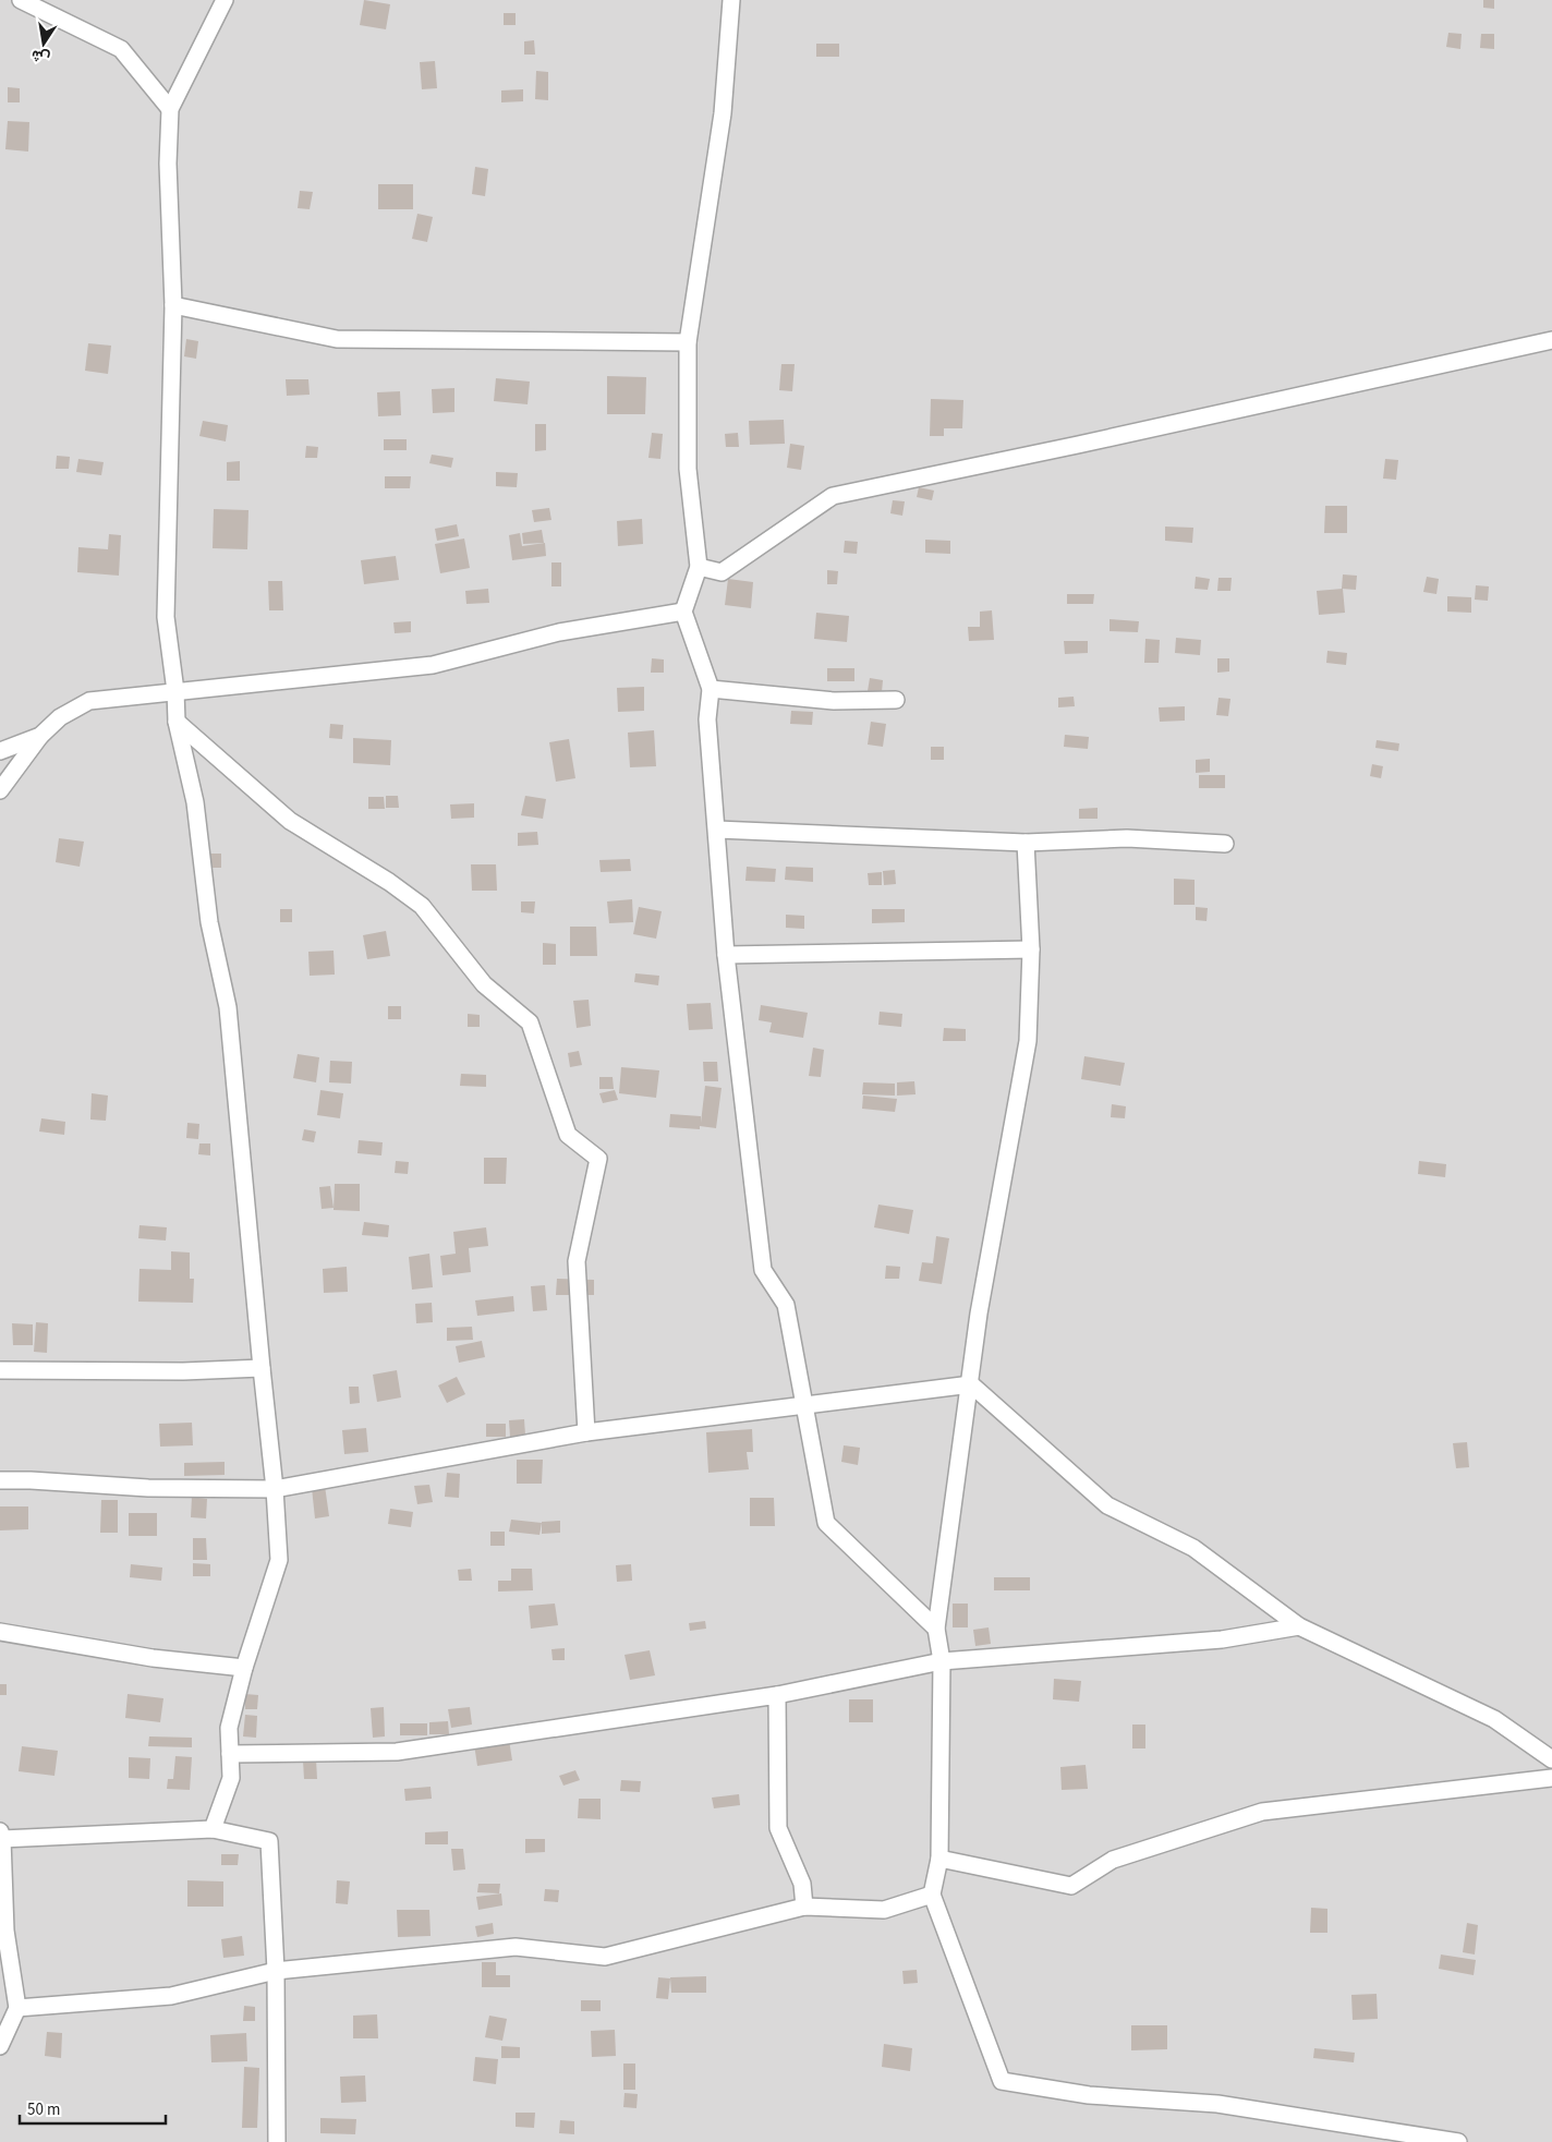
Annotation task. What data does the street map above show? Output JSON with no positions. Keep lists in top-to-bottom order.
{
  "scale_bar": "50 m",
  "north": "bottom"
}
